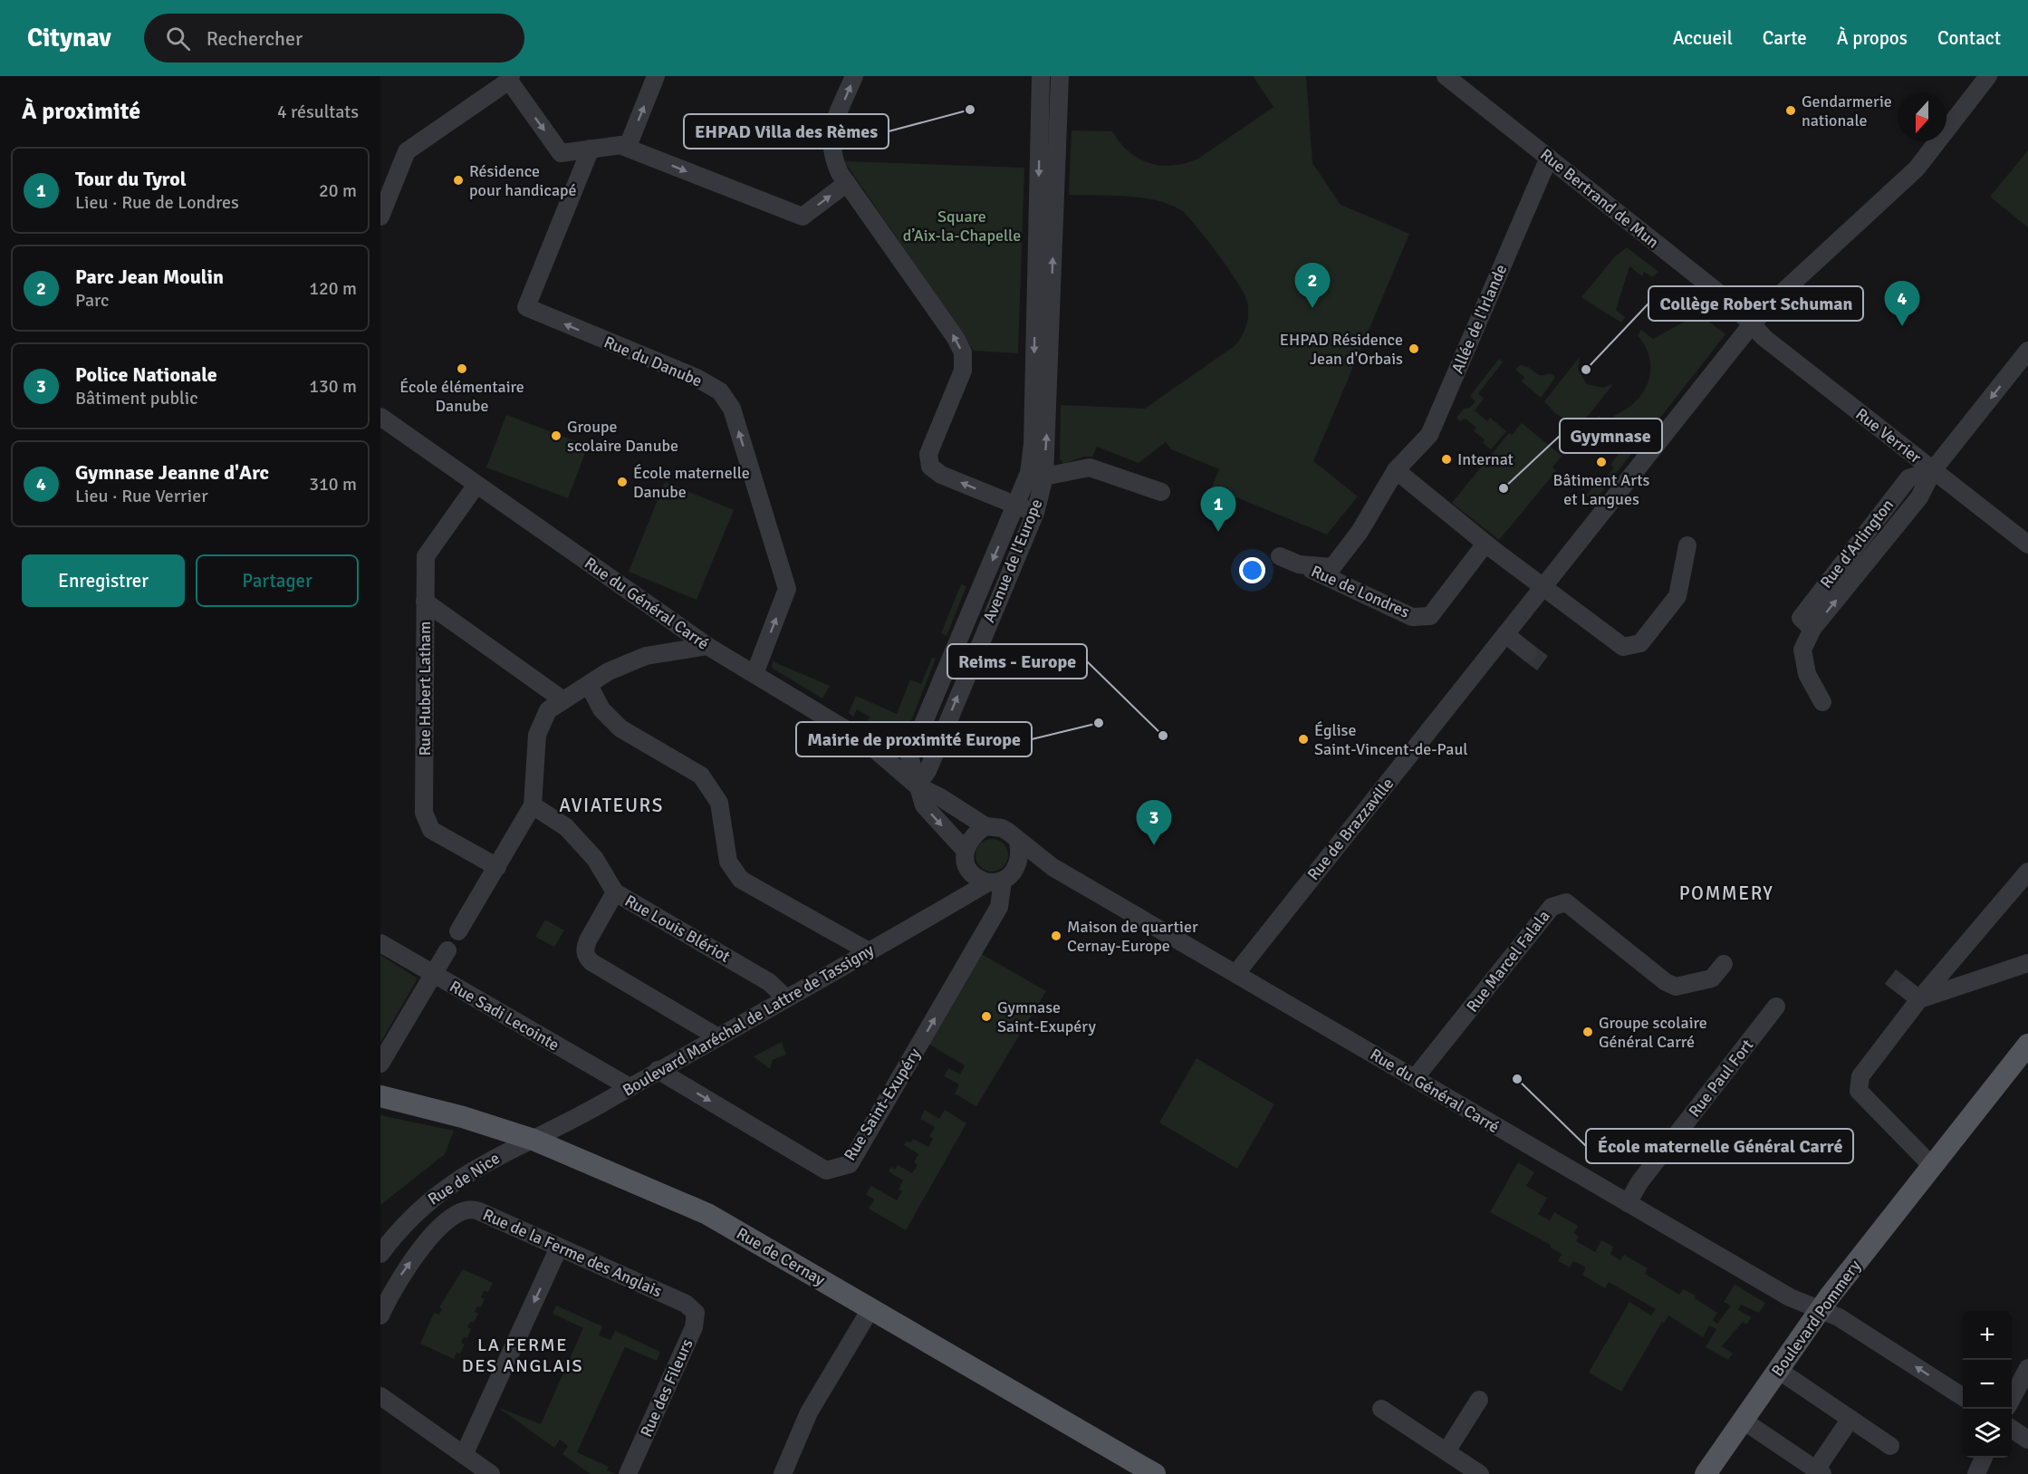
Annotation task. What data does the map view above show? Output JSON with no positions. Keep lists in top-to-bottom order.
{
  "streets": {
    "main road": ["Rue de Cernay", "Boulevard Pommery"],
    "street": [
      "Rue Bertrand de Mun",
      "Allée de l'Irlande",
      "Rue du Danube",
      "Rue Verrier",
      "Rue d'Arlington",
      "Avenue de l'Europe",
      "Rue de Londres",
      "Rue du Général Carré",
      "Rue Hubert Latham",
      "Rue de Brazzaville",
      "Rue Louis Blériot",
      "Rue Marcel Falala",
      "Rue Sadi Lecointe",
      "Boulevard Maréchal de Lattre de Tassigny",
      "Rue Paul Fort",
      "Rue Saint-Exupéry",
      "Rue de Nice",
      "Rue de la Ferme des Anglais",
      "Rue des Fileurs"
    ]
  },
  "crossings": [
    ["Rue Bertrand de Mun", "Allée de l'Irlande"],
    ["Rue Bertrand de Mun", "Rue Verrier"],
    ["Rue Bertrand de Mun", "Rue de Brazzaville"],
    ["Allée de l'Irlande", "Rue de Londres"],
    ["Rue du Danube", "Rue du Général Carré"],
    ["Rue Verrier", "Rue d'Arlington"],
    ["Rue Verrier", "Rue de Brazzaville"],
    ["Avenue de l'Europe", "Rue du Général Carré"],
    ["Rue du Général Carré", "Rue Hubert Latham"],
    ["Rue du Général Carré", "Rue de Brazzaville"],
    ["Rue du Général Carré", "Rue Marcel Falala"],
    ["Rue du Général Carré", "Boulevard Maréchal de Lattre de Tassigny"],
    ["Rue du Général Carré", "Rue Paul Fort"],
    ["Rue du Général Carré", "Rue Saint-Exupéry"],
    ["Rue du Général Carré", "Boulevard Pommery"],
    ["Rue Louis Blériot", "Boulevard Maréchal de Lattre de Tassigny"],
    ["Rue Sadi Lecointe", "Boulevard Maréchal de Lattre de Tassigny"],
    ["Boulevard Maréchal de Lattre de Tassigny", "Rue Saint-Exupéry"],
    ["Boulevard Maréchal de Lattre de Tassigny", "Rue de Nice"],
    ["Boulevard Maréchal de Lattre de Tassigny", "Rue de Cernay"],
    ["Rue de Nice", "Rue de Cernay"],
    ["Rue de la Ferme des Anglais", "Rue des Fileurs"]
  ],
  "one_way": ["Rue du Danube", "Rue d'Arlington"],
  "districts": ["AVIATEURS", "POMMERY", "LA FERME DES ANGLAIS"],
  "parks": ["Square d’Aix-la-Chapelle"],
  "places": [
    "EHPAD Villa des Rèmes",
    "Gendarmerie nationale",
    "Résidence pour handicapé",
    "EHPAD Résidence Jean d'Orbais",
    "École élémentaire Danube",
    "Collège Robert Schuman",
    "Groupe scolaire Danube",
    "Internat",
    "Bâtiment Arts et Langues",
    "École maternelle Danube",
    "Gyymnase",
    "Mairie de proximité Europe",
    "Reims - Europe",
    "Église Saint-Vincent-de-Paul",
    "Maison de quartier Cernay-Europe",
    "Gymnase Saint-Exupéry",
    "Groupe scolaire Général Carré",
    "École maternelle Général Carré"
  ],
  "north": "bottom",
  "page": {
    "header": "Citynav",
    "search": "Rechercher",
    "nav": [
      "Accueil",
      "Carte",
      "À propos",
      "Contact"
    ],
    "heading": ["À proximité", "4 résultats"],
    "list": [
      {
        "mark": "1",
        "name": "Tour du Tyrol",
        "note": "Lieu · Rue de Londres",
        "value": "20 m"
      },
      {
        "mark": "2",
        "name": "Parc Jean Moulin",
        "note": "Parc",
        "value": "120 m"
      },
      {
        "mark": "3",
        "name": "Police Nationale",
        "note": "Bâtiment public",
        "value": "130 m"
      },
      {
        "mark": "4",
        "name": "Gymnase Jeanne d'Arc",
        "note": "Lieu · Rue Verrier",
        "value": "310 m"
      }
    ],
    "pins": [
      "2",
      "4",
      "1",
      "3"
    ],
    "buttons": ["Enregistrer", "Partager"],
    "map_buttons": ["+", "−"]
  }
}
